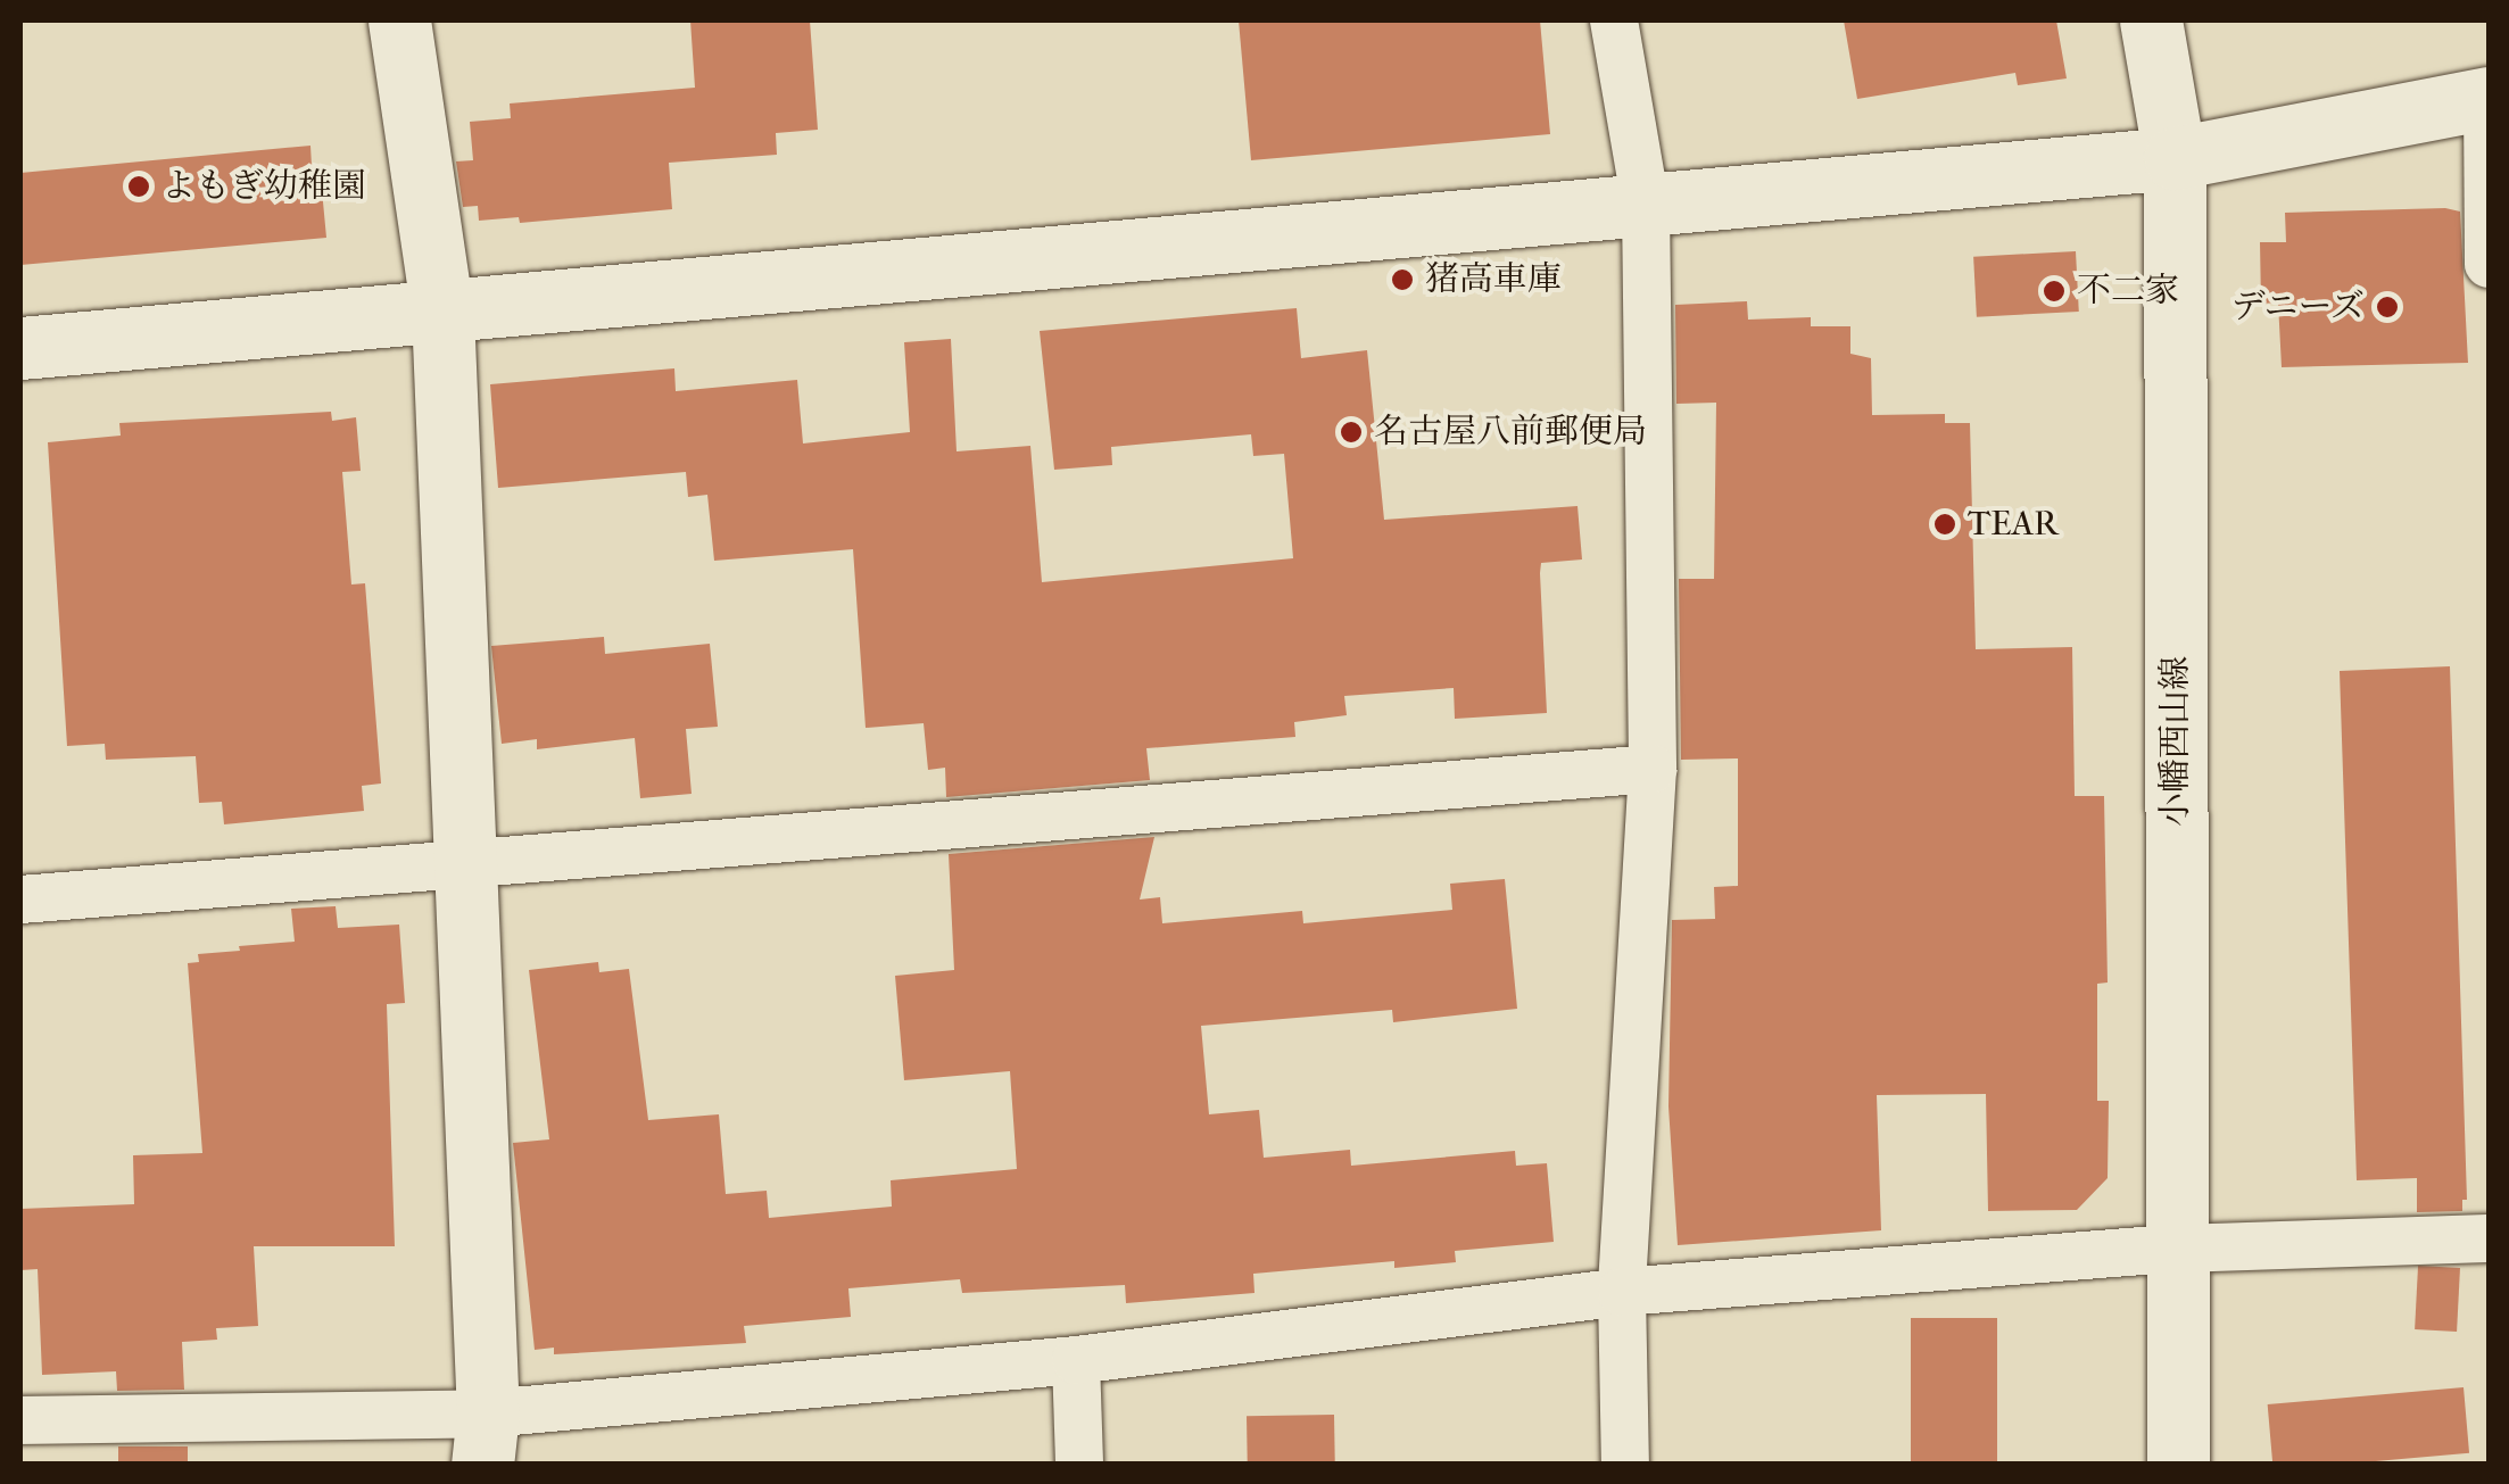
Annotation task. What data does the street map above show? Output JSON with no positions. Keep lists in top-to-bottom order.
{
  "streets": {
    "street": ["小幡西山線"]
  },
  "places": [
    "よもぎ幼稚園",
    "猪高車庫",
    "不二家",
    "デニーズ",
    "名古屋八前郵便局",
    "TEAR"
  ]
}
